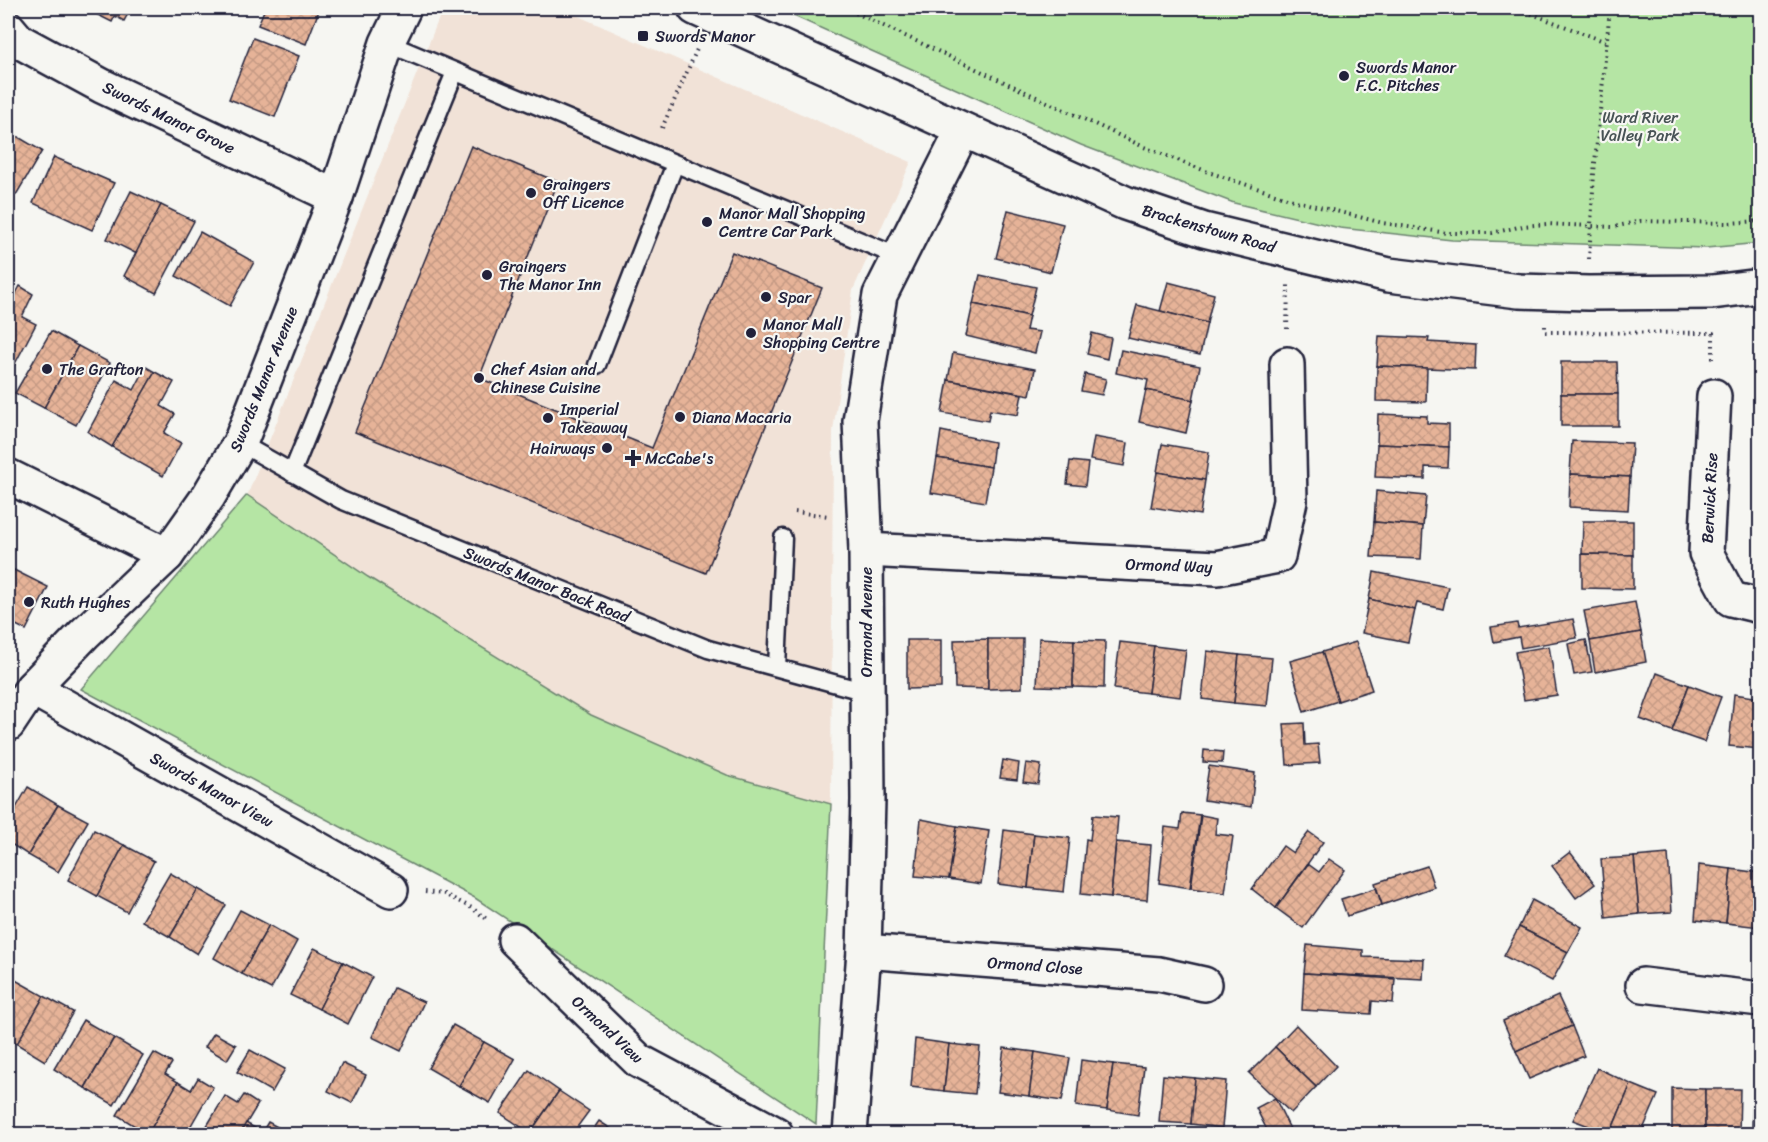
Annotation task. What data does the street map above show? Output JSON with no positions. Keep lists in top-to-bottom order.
{
  "streets": {
    "street": [
      "Swords Manor Grove",
      "Brackenstown Road",
      "Swords Manor Avenue",
      "Berwick Rise",
      "Ormond Way",
      "Ormond Avenue",
      "Swords Manor View",
      "Ormond Close",
      "Ormond View"
    ],
    "lane": ["Swords Manor Back Road"]
  },
  "crossings": [
    ["Swords Manor Grove", "Swords Manor Avenue"],
    ["Brackenstown Road", "Ormond Avenue"],
    ["Swords Manor Avenue", "Swords Manor Back Road"],
    ["Swords Manor Avenue", "Swords Manor View"],
    ["Ormond Way", "Ormond Avenue"],
    ["Swords Manor Back Road", "Ormond Avenue"],
    ["Ormond Avenue", "Ormond Close"]
  ],
  "parks": ["Ward River Valley Park"],
  "places": {
    "transit": ["Swords Manor"],
    "other": [
      "Swords Manor F.C. Pitches",
      "Graingers Off Licence",
      "Manor Mall Shopping Centre Car Park",
      "Graingers The Manor Inn",
      "Spar",
      "Manor Mall Shopping Centre",
      "The Grafton",
      "Chef Asian and Chinese Cuisine",
      "Diana Macaria",
      "Imperial Takeaway",
      "Hairways",
      "Ruth Hughes"
    ],
    "health": ["McCabe's"]
  }
}
